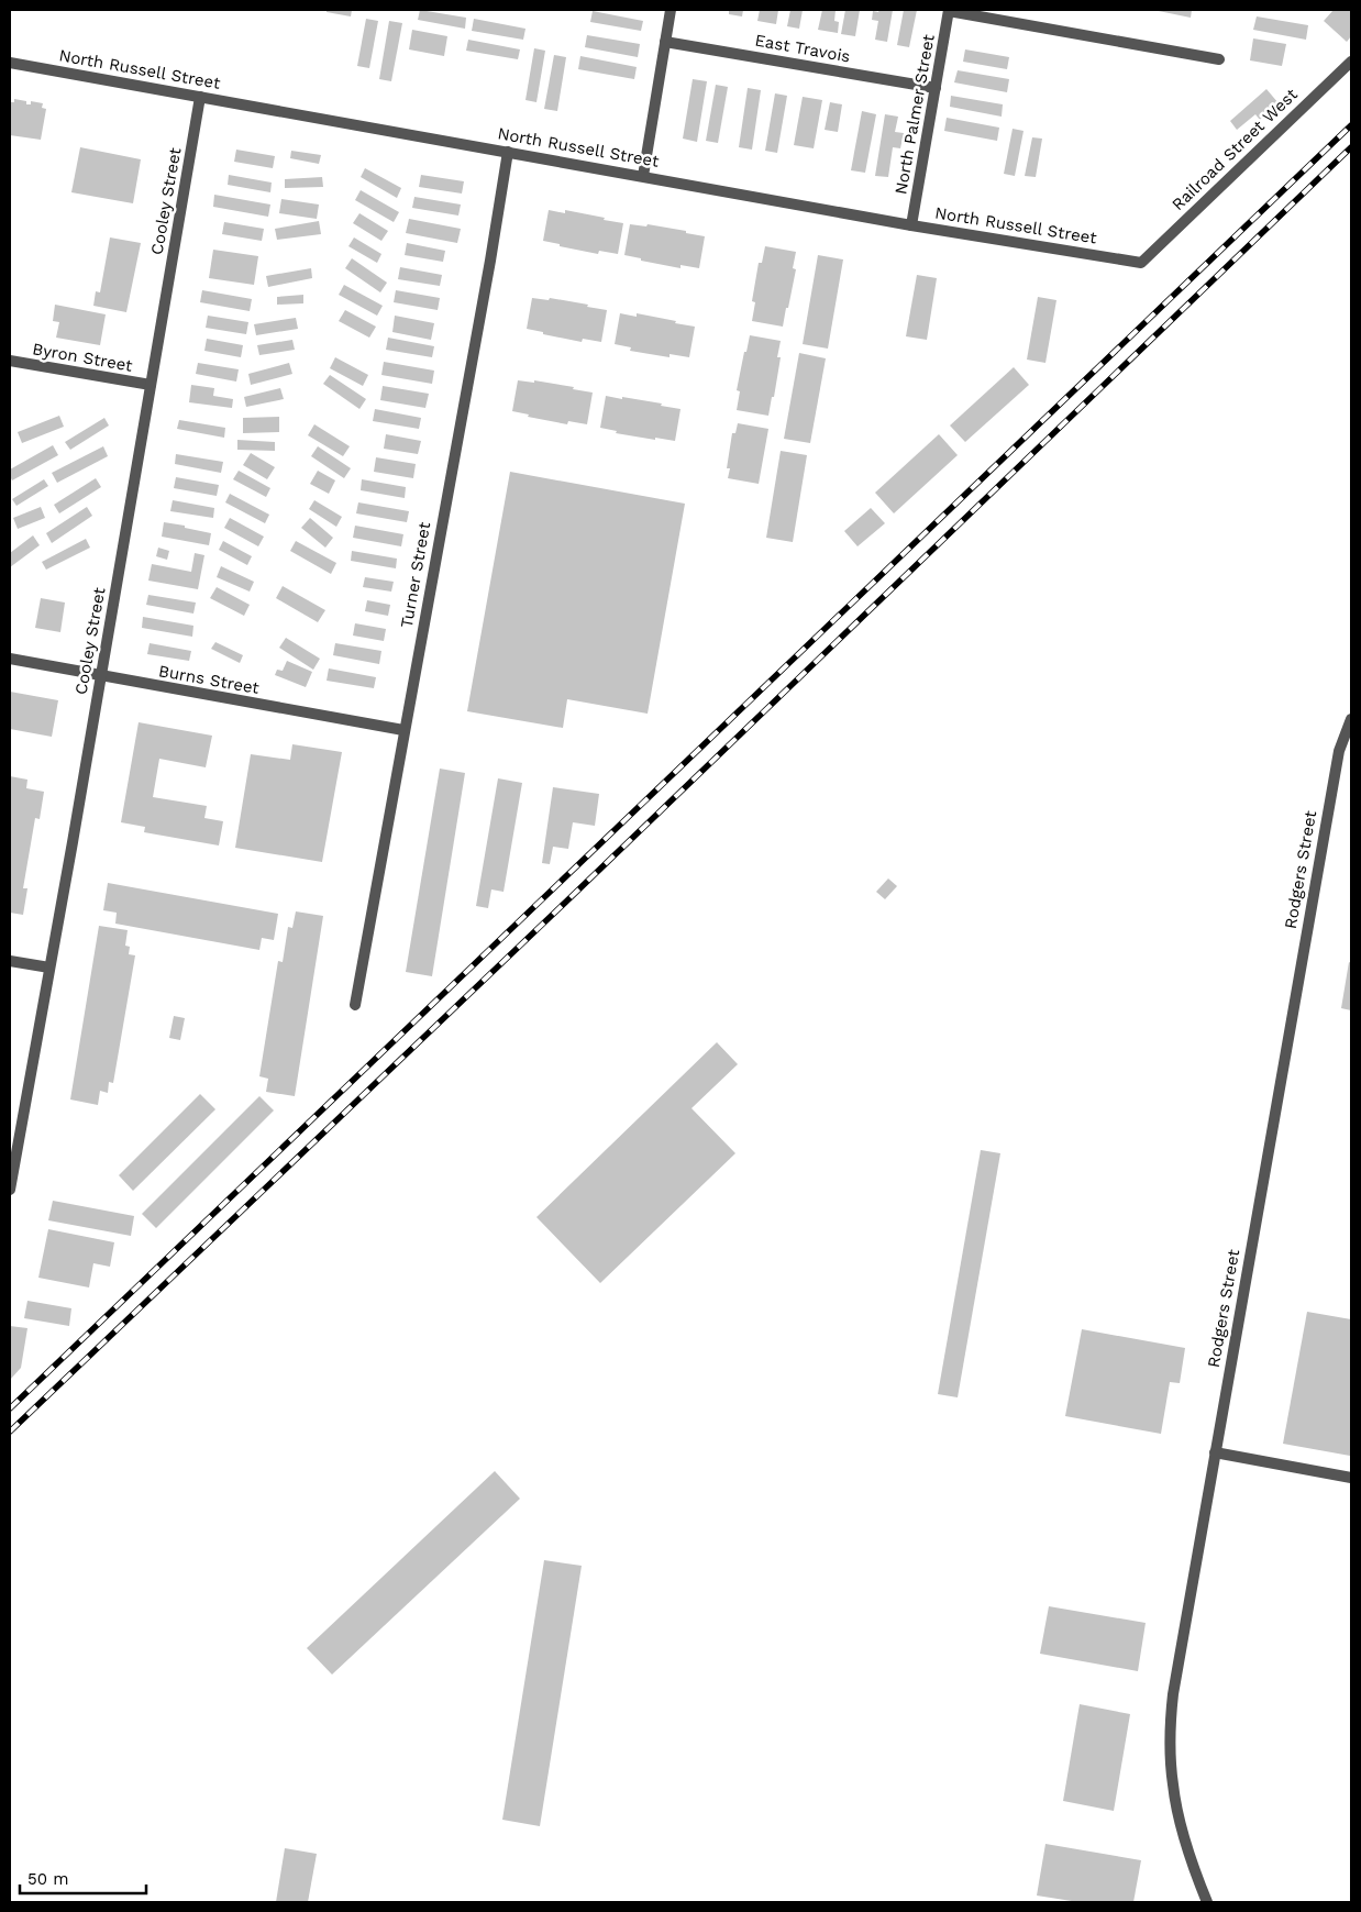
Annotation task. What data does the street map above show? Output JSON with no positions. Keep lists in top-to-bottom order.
{
  "streets": {
    "street": [
      "East Travois",
      "North Russell Street",
      "North Palmer Street",
      "Railroad Street West",
      "Cooley Street",
      "Byron Street",
      "Turner Street",
      "Burns Street",
      "Rodgers Street"
    ]
  },
  "crossings": [
    ["East Travois", "North Palmer Street"],
    ["North Russell Street", "North Palmer Street"],
    ["North Russell Street", "Railroad Street West"],
    ["North Russell Street", "Cooley Street"],
    ["North Russell Street", "Turner Street"],
    ["Cooley Street", "Byron Street"],
    ["Cooley Street", "Burns Street"],
    ["Turner Street", "Burns Street"]
  ],
  "scale_bar": "50 m"
}
